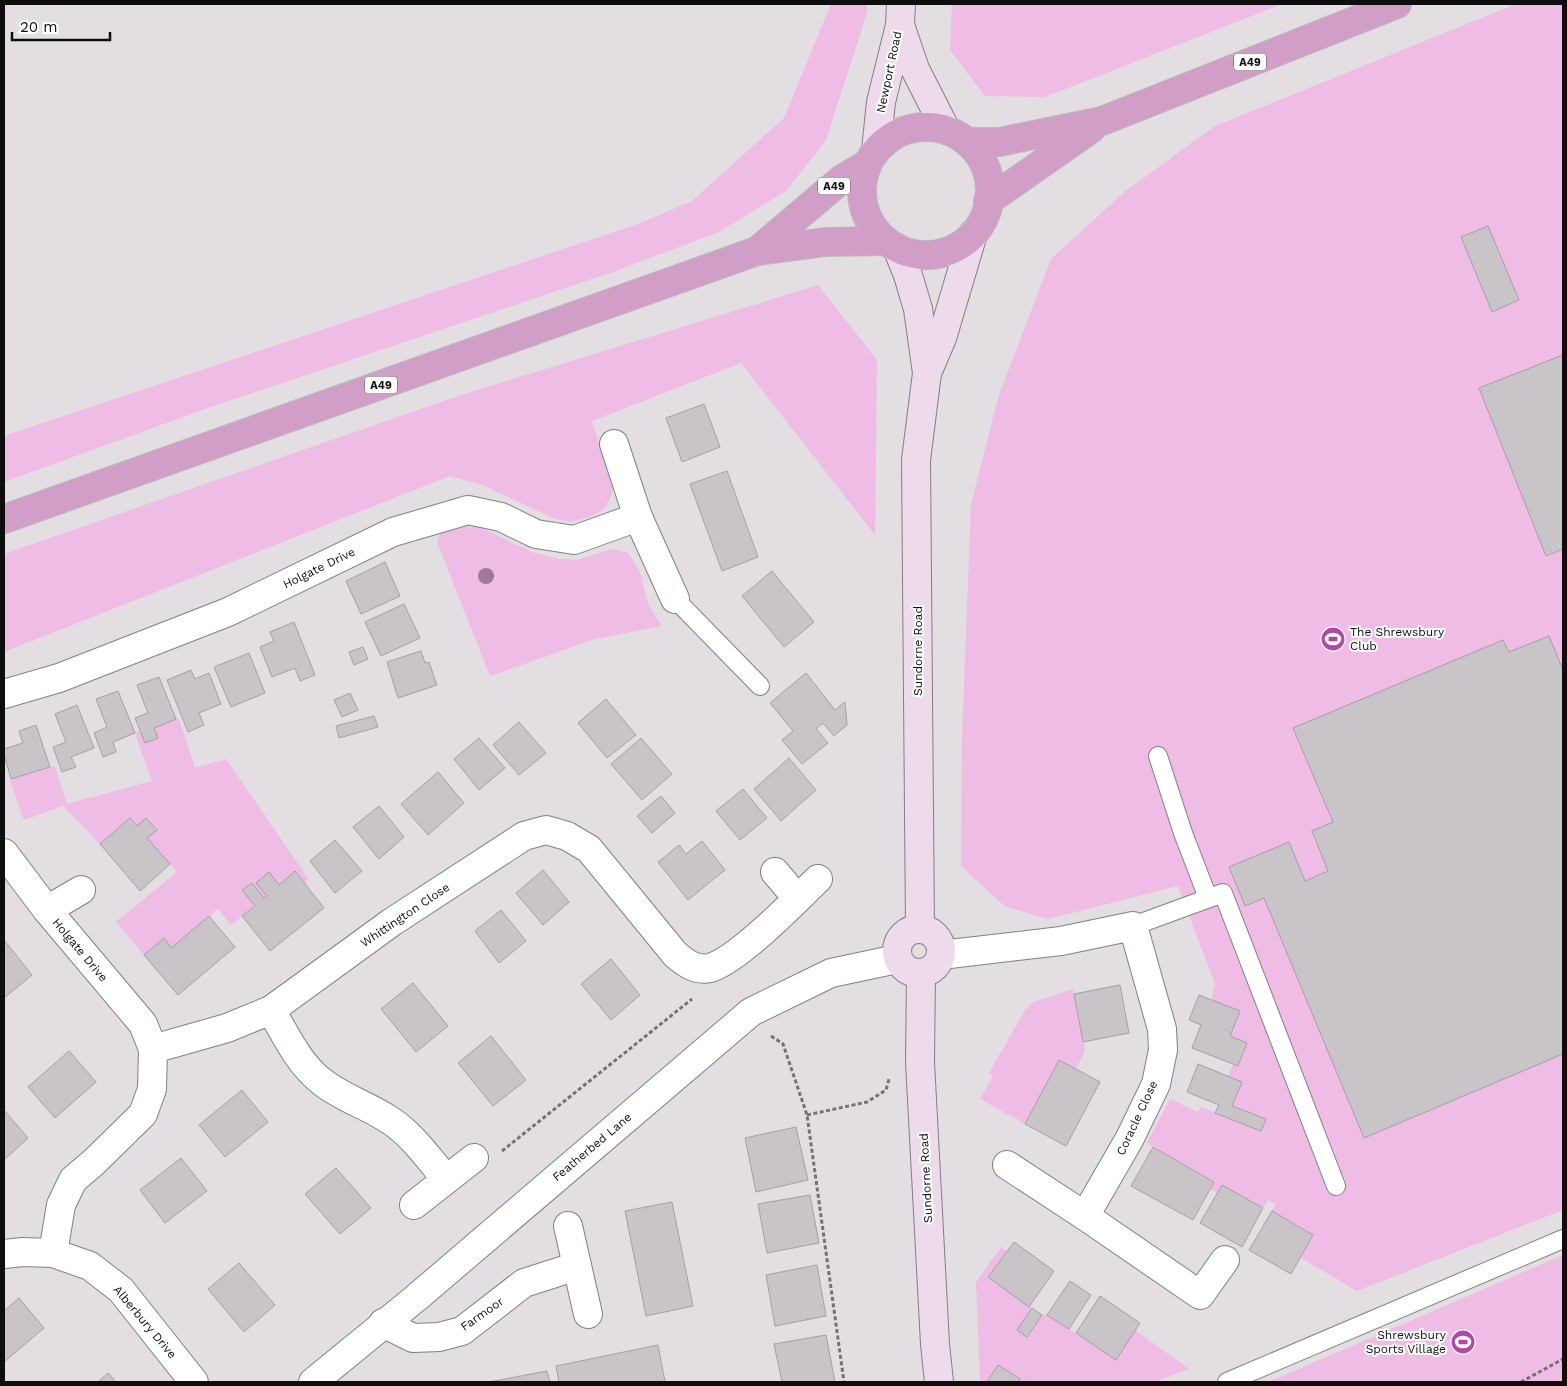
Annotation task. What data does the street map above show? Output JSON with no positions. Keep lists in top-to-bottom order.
{
  "streets": {
    "highway": ["A49"],
    "main road": ["Newport Road", "Sundorne Road"],
    "street": [
      "Holgate Drive",
      "Whittington Close",
      "Coracle Close",
      "Featherbed Lane",
      "Farmoor",
      "Alberbury Drive"
    ]
  },
  "crossings": [
    ["A49", "Newport Road"],
    ["A49", "Sundorne Road"],
    ["Newport Road", "Sundorne Road"],
    ["Holgate Drive", "Whittington Close"],
    ["Sundorne Road", "Featherbed Lane"],
    ["Featherbed Lane", "Farmoor"]
  ],
  "places": {
    "sports": ["The Shrewsbury Club", "Shrewsbury Sports Village"]
  },
  "scale_bar": "20 m"
}
